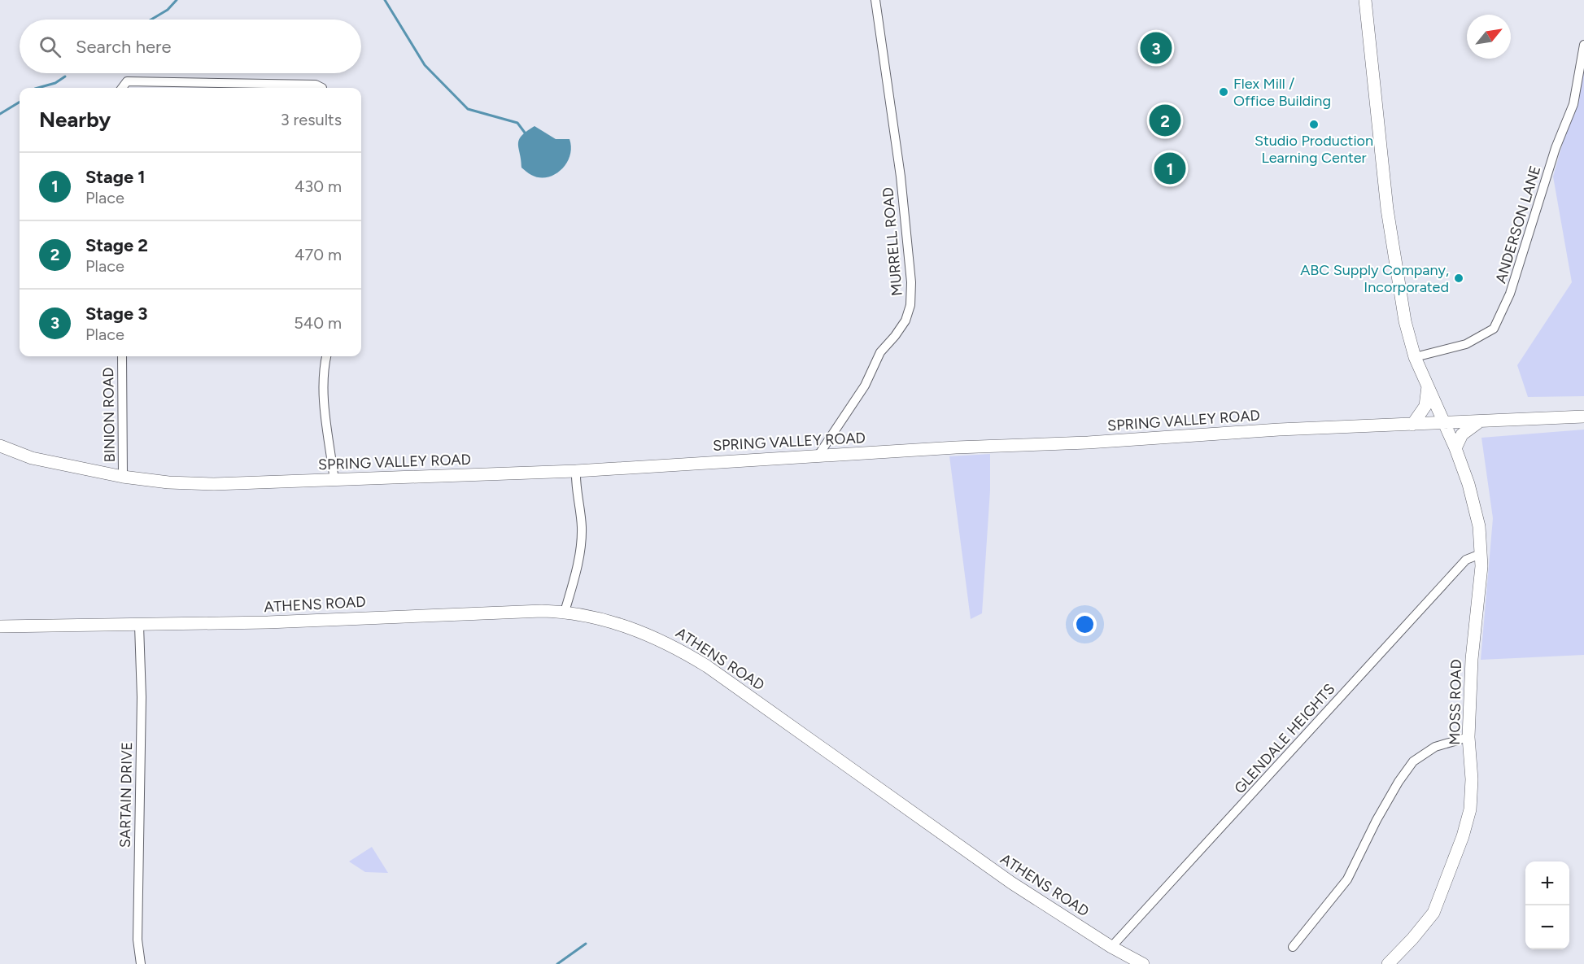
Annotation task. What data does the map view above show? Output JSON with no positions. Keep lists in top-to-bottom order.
{
  "streets": {
    "street": [
      "ANDERSON LANE",
      "MURRELL ROAD",
      "BINION ROAD",
      "SPRING VALLEY ROAD",
      "ATHENS ROAD",
      "MOSS ROAD",
      "GLENDALE HEIGHTS",
      "SARTAIN DRIVE"
    ]
  },
  "crossings": [
    ["ANDERSON LANE", "MOSS ROAD"],
    ["MURRELL ROAD", "SPRING VALLEY ROAD"],
    ["BINION ROAD", "SPRING VALLEY ROAD"],
    ["SPRING VALLEY ROAD", "MOSS ROAD"],
    ["ATHENS ROAD", "GLENDALE HEIGHTS"],
    ["ATHENS ROAD", "SARTAIN DRIVE"],
    ["MOSS ROAD", "GLENDALE HEIGHTS"]
  ],
  "places": ["Flex Mill / Office Building", "Studio Production Learning Center", "ABC Supply Company, Incorporated"],
  "north": "top right",
  "page": {
    "search": "Search here",
    "pins": ["3", "2", "1"],
    "heading": ["Nearby", "3 results"],
    "list": [
      {
        "mark": "1",
        "name": "Stage 1",
        "note": "Place",
        "value": "430 m"
      },
      {
        "mark": "2",
        "name": "Stage 2",
        "note": "Place",
        "value": "470 m"
      },
      {
        "mark": "3",
        "name": "Stage 3",
        "note": "Place",
        "value": "540 m"
      }
    ],
    "map_buttons": ["+", "−"]
  }
}
